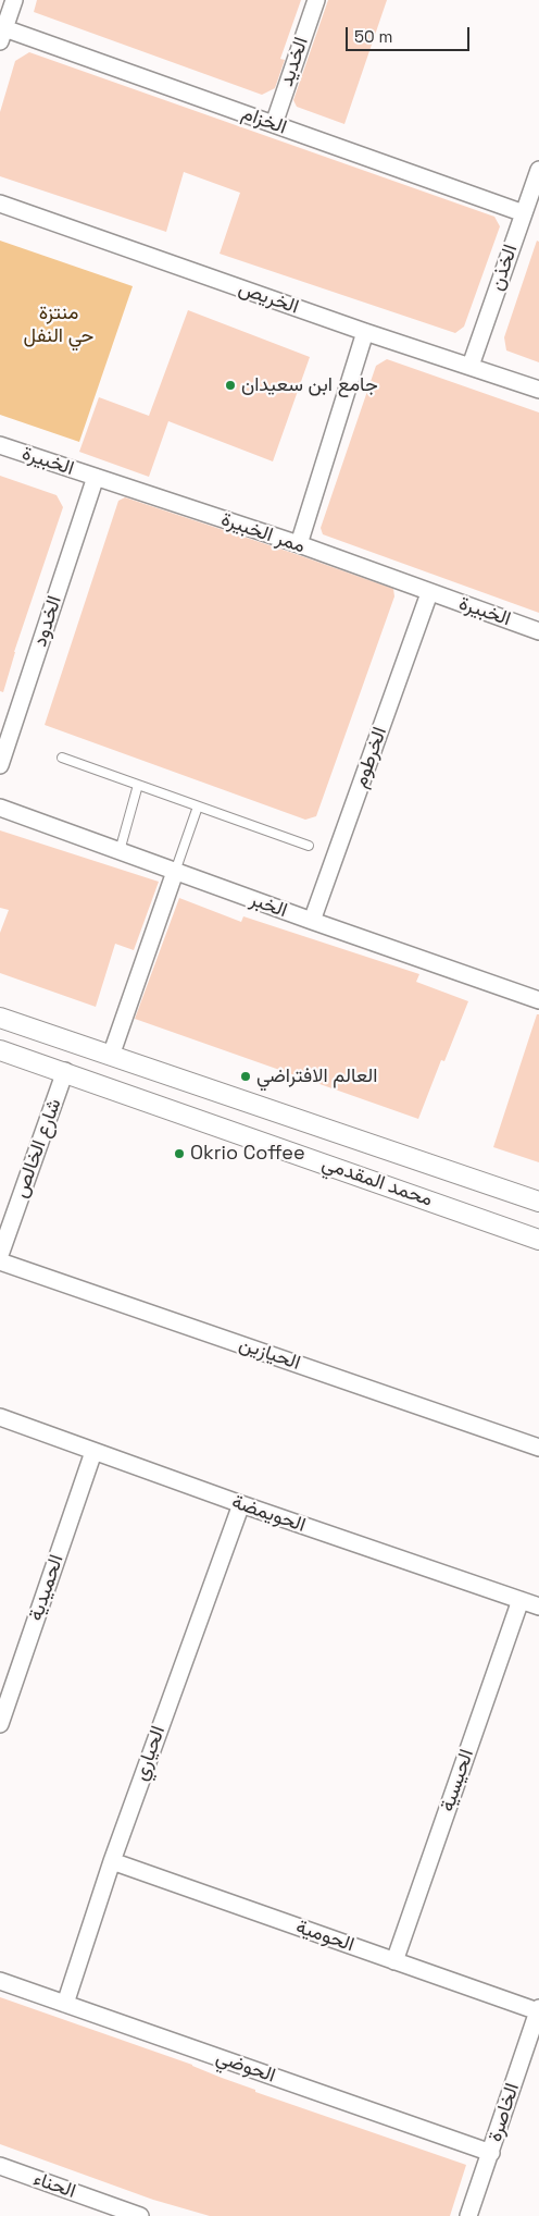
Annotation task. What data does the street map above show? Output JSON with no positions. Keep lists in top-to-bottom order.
{
  "streets": {
    "street": [
      "الخديد",
      "الخزام",
      "الخذن",
      "الخريص",
      "الخبيرة",
      "ممر الخبيرة",
      "الخدود",
      "الخرطوم",
      "الخبر",
      "شارع الخالص",
      "محمد المقدمي",
      "الحيازين",
      "الحويمضة",
      "الحميدية",
      "الحياري",
      "الحيسية",
      "الحومية",
      "الحوضي",
      "الخاصرة",
      "الحناء"
    ]
  },
  "crossings": [
    ["الخديد", "الخزام"],
    ["الخزام", "الخذن"],
    ["الخذن", "الخريص"],
    ["الخبيرة", "ممر الخبيرة"],
    ["الخبيرة", "الخدود"],
    ["الخبيرة", "الخرطوم"],
    ["ممر الخبيرة", "الخدود"],
    ["ممر الخبيرة", "الخرطوم"],
    ["الخرطوم", "الخبر"],
    ["شارع الخالص", "محمد المقدمي"],
    ["الحويمضة", "الحميدية"],
    ["الحويمضة", "الحياري"],
    ["الحويمضة", "الحيسية"],
    ["الحياري", "الحومية"],
    ["الحياري", "الحوضي"],
    ["الحيسية", "الحومية"],
    ["الحومية", "الخاصرة"],
    ["الحوضي", "الخاصرة"]
  ],
  "parks": ["منتزة حي النفل"],
  "places": ["جامع ابن سعيدان", "العالم الافتراضي", "Okrio Coffee"],
  "scale_bar": "50 m"
}
